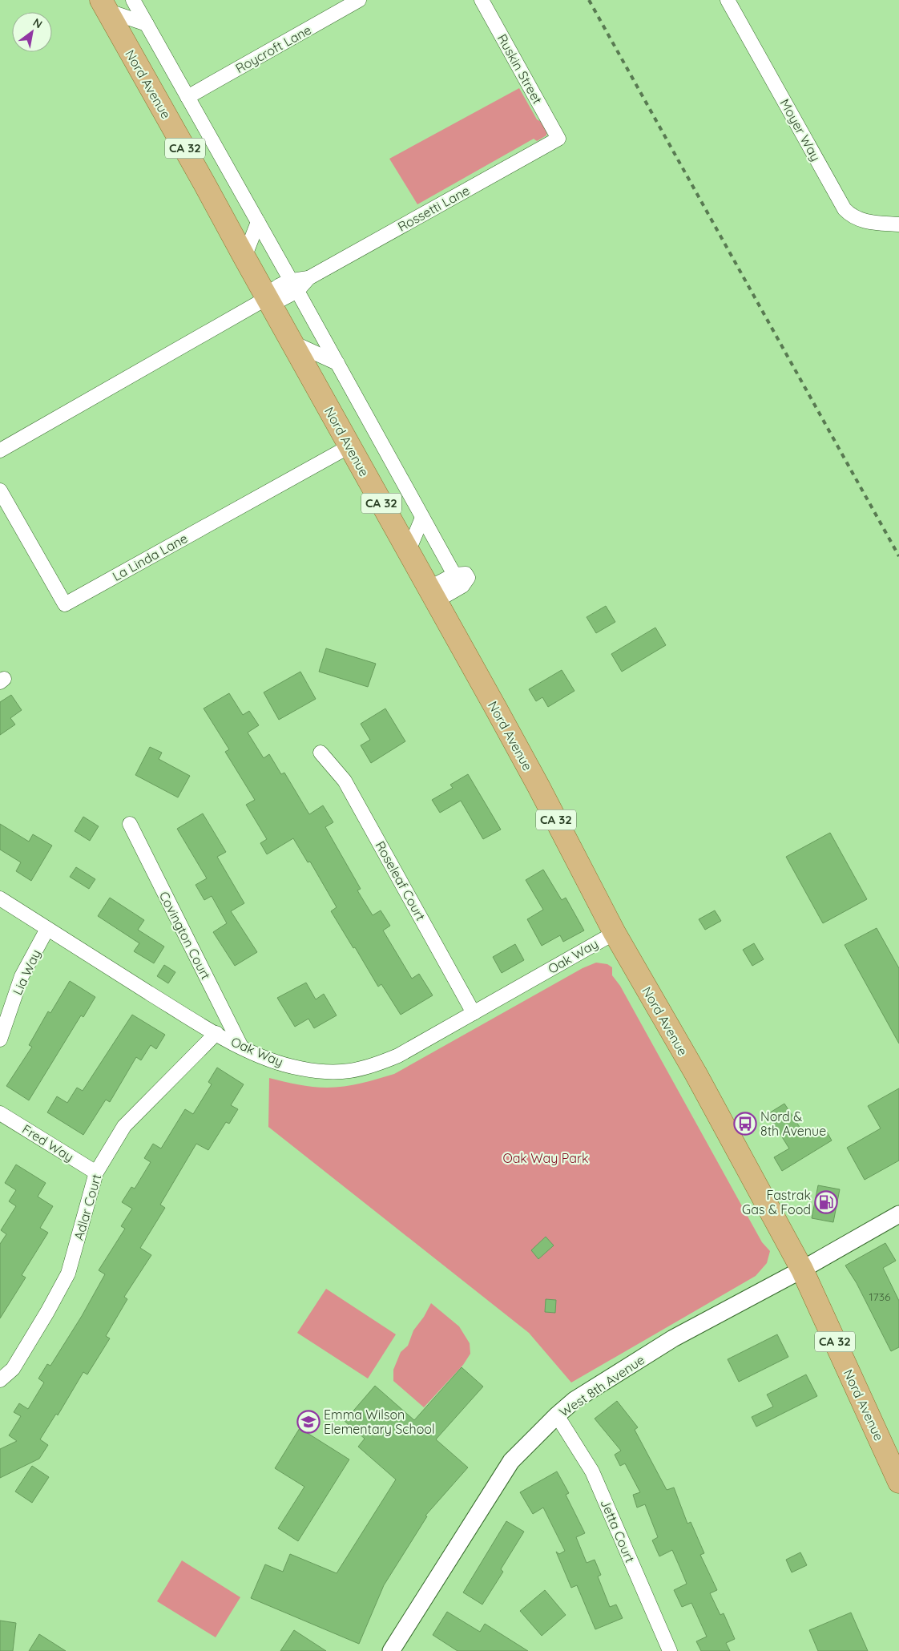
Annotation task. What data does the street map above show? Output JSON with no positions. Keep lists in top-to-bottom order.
{
  "streets": {
    "main road": ["Nord Avenue", "CA 32"],
    "street": [
      "Roycroft Lane",
      "Ruskin Street",
      "Moyer Way",
      "Rossetti Lane",
      "La Linda Lane",
      "Roseleaf Court",
      "Covington Court",
      "Oak Way",
      "Lia Way",
      "Fred Way",
      "Adlar Court",
      "West 8th Avenue",
      "Jetta Court"
    ]
  },
  "crossings": [
    ["Ruskin Street", "Rossetti Lane"],
    ["Nord Avenue", "Rossetti Lane"],
    ["Nord Avenue", "La Linda Lane"],
    ["Nord Avenue", "Oak Way"],
    ["Nord Avenue", "West 8th Avenue"],
    ["Roseleaf Court", "Oak Way"],
    ["Covington Court", "Oak Way"],
    ["Oak Way", "Lia Way"],
    ["Oak Way", "Adlar Court"],
    ["Fred Way", "Adlar Court"],
    ["West 8th Avenue", "Jetta Court"]
  ],
  "parks": ["Oak Way Park"],
  "places": {
    "bus stop": ["Nord & 8th Avenue"],
    "fuel station": ["Fastrak Gas & Food"],
    "school or university": ["Emma Wilson Elementary School"]
  },
  "house_numbers": ["1736"],
  "north": "top right"
}
